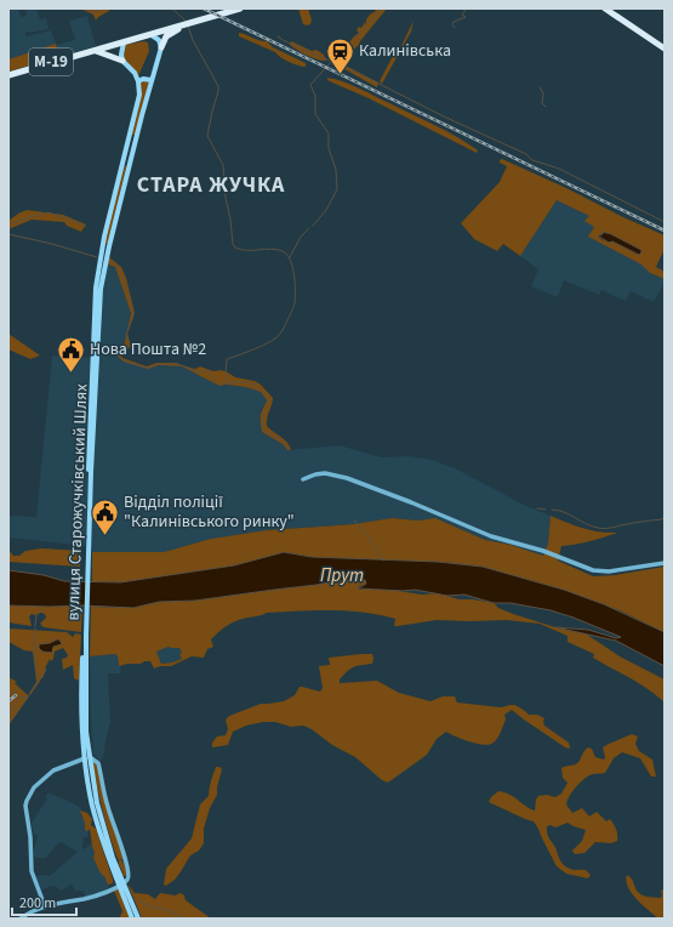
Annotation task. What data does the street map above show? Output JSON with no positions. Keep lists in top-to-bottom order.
{
  "streets": {
    "highway": ["М-19"],
    "main road": ["вулиця Старожучківський Шлях"]
  },
  "districts": ["СТАРА ЖУЧКА"],
  "water": ["Прут"],
  "places": {
    "station": ["Калинівська"],
    "public building": ["Нова Пошта №2", "Відділ поліції \"Калинівського ринку\""]
  },
  "scale_bar": "200 m"
}
